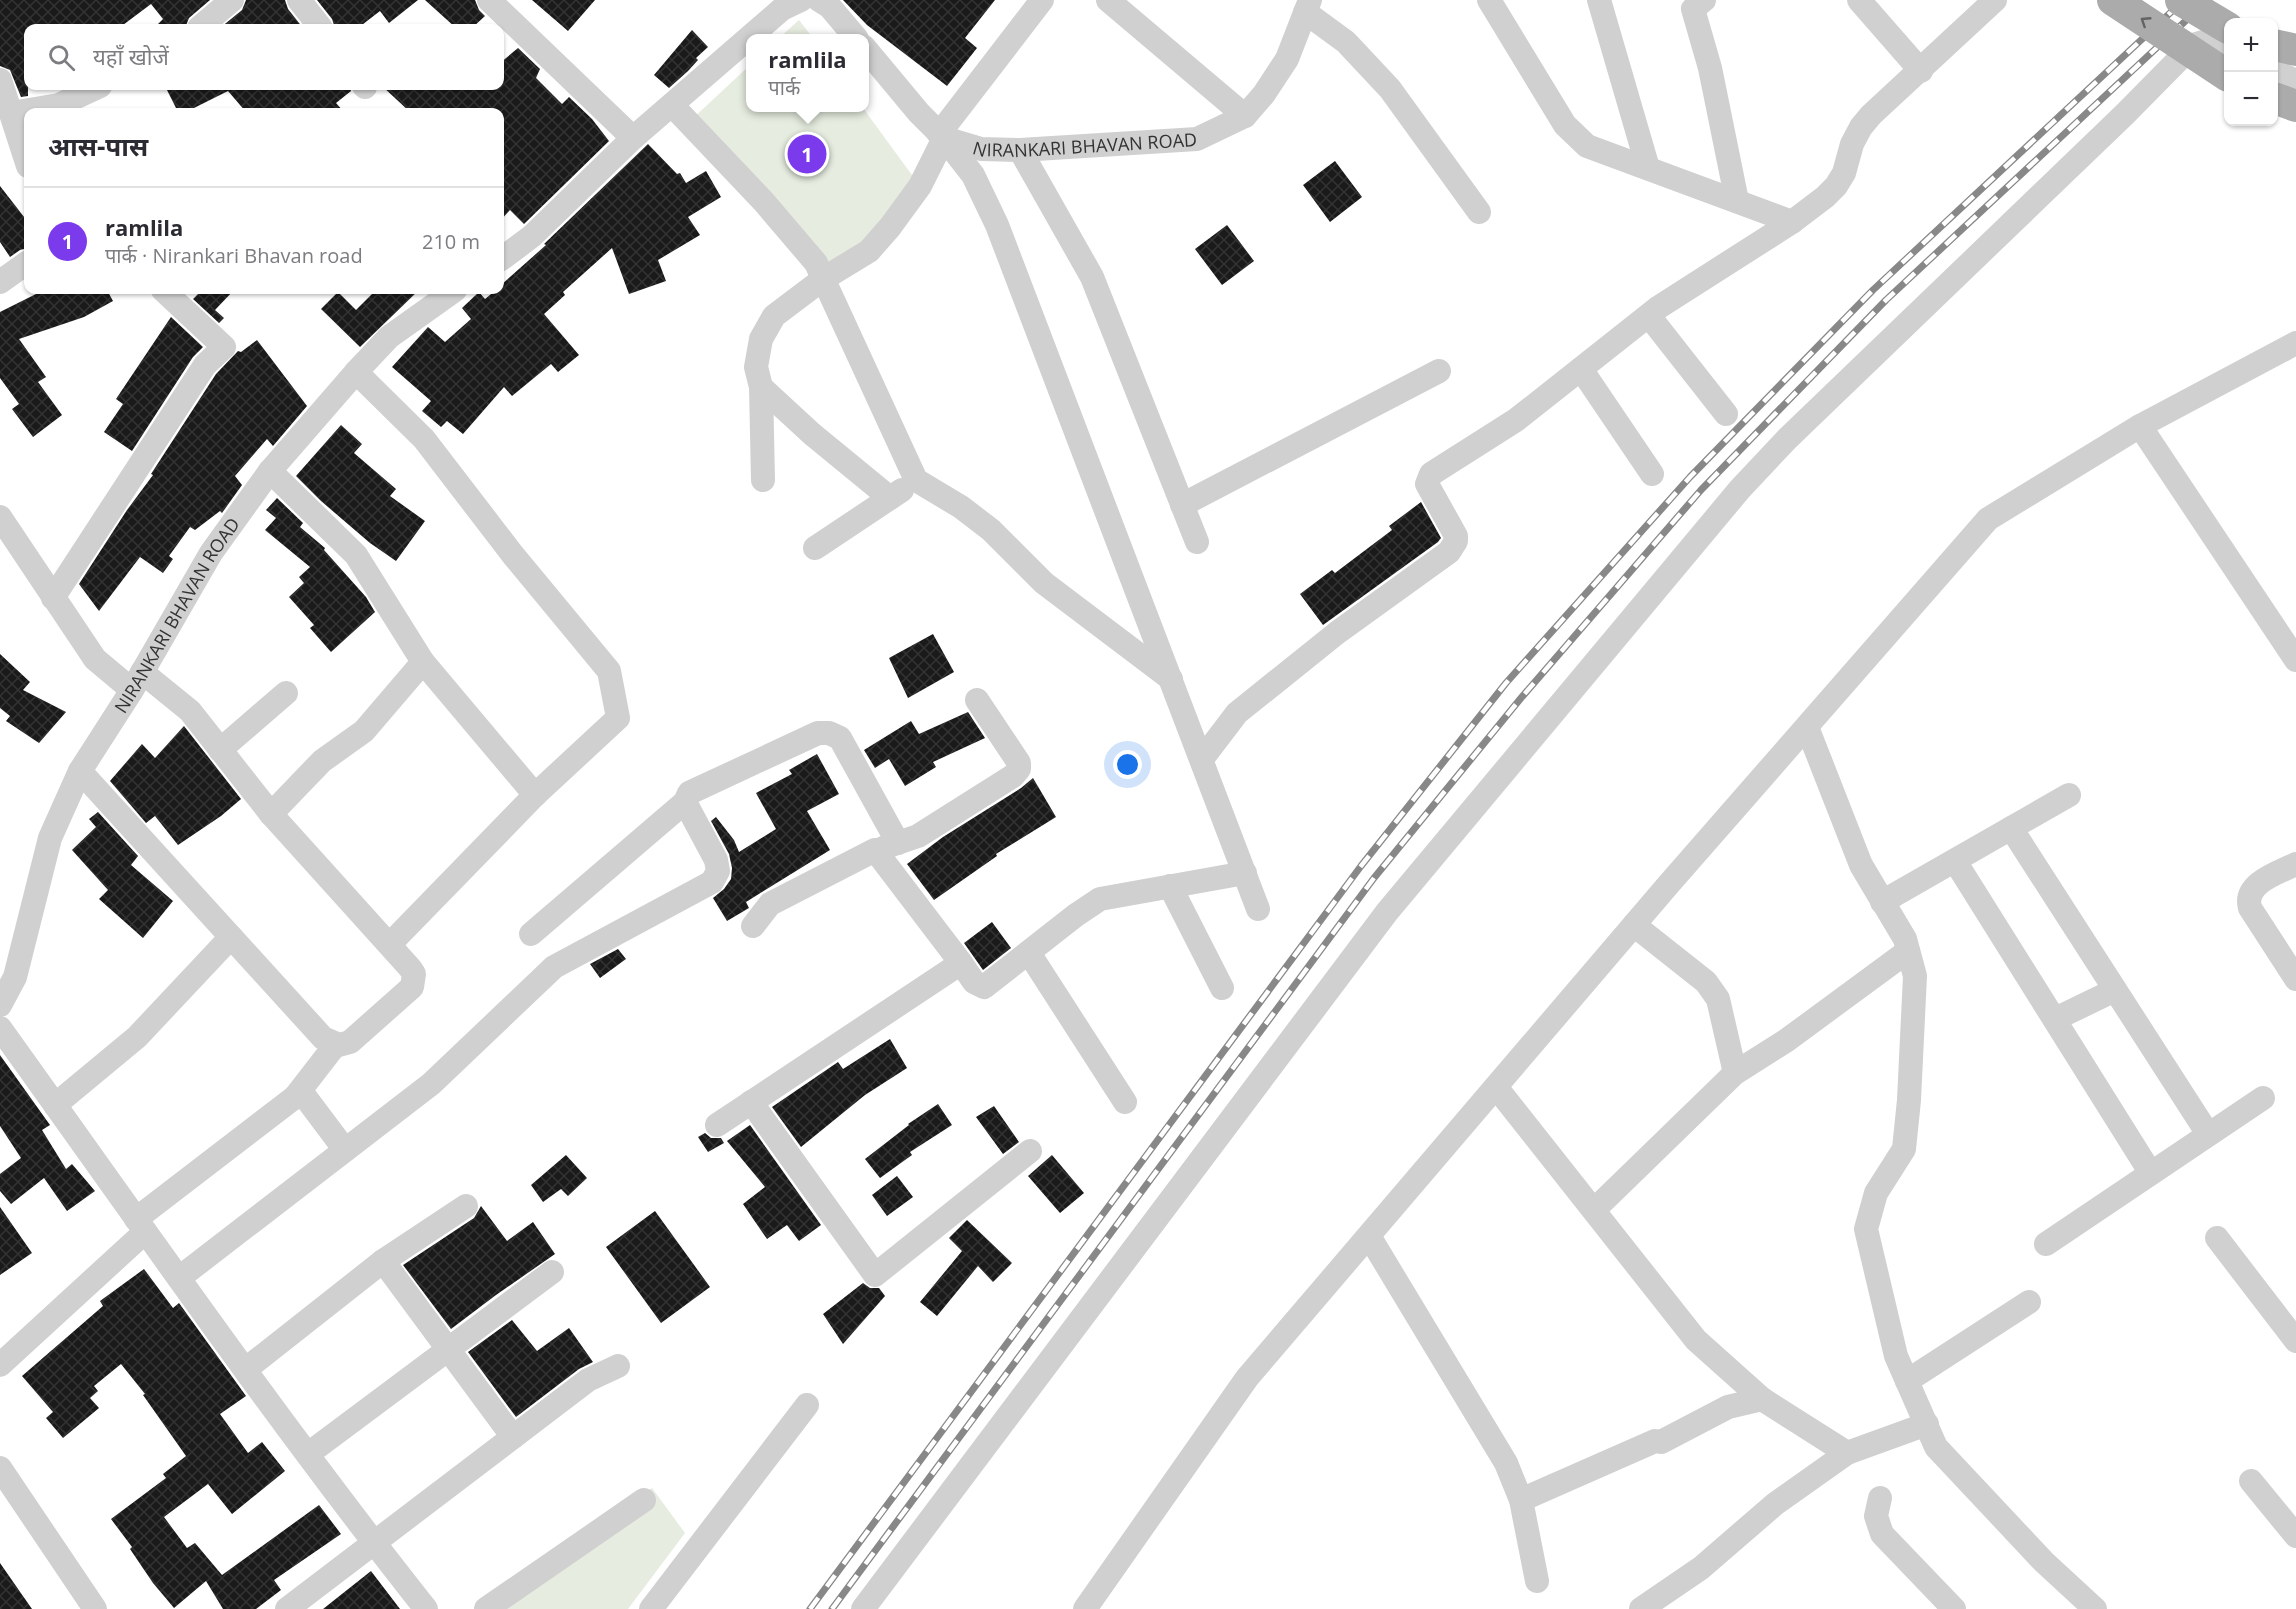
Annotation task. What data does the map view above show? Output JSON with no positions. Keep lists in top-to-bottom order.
{
  "streets": {
    "street": ["NIRANKARI BHAVAN ROAD"]
  },
  "page": {
    "map_buttons": ["+", "−"],
    "search": "यहाँ खोजें",
    "popup": ["ramlila", "पार्क"],
    "heading": "आस-पास",
    "pins": "1",
    "list": [
      {
        "mark": "1",
        "name": "ramlila",
        "note": "पार्क · Nirankari Bhavan road",
        "value": "210 m"
      }
    ]
  }
}
